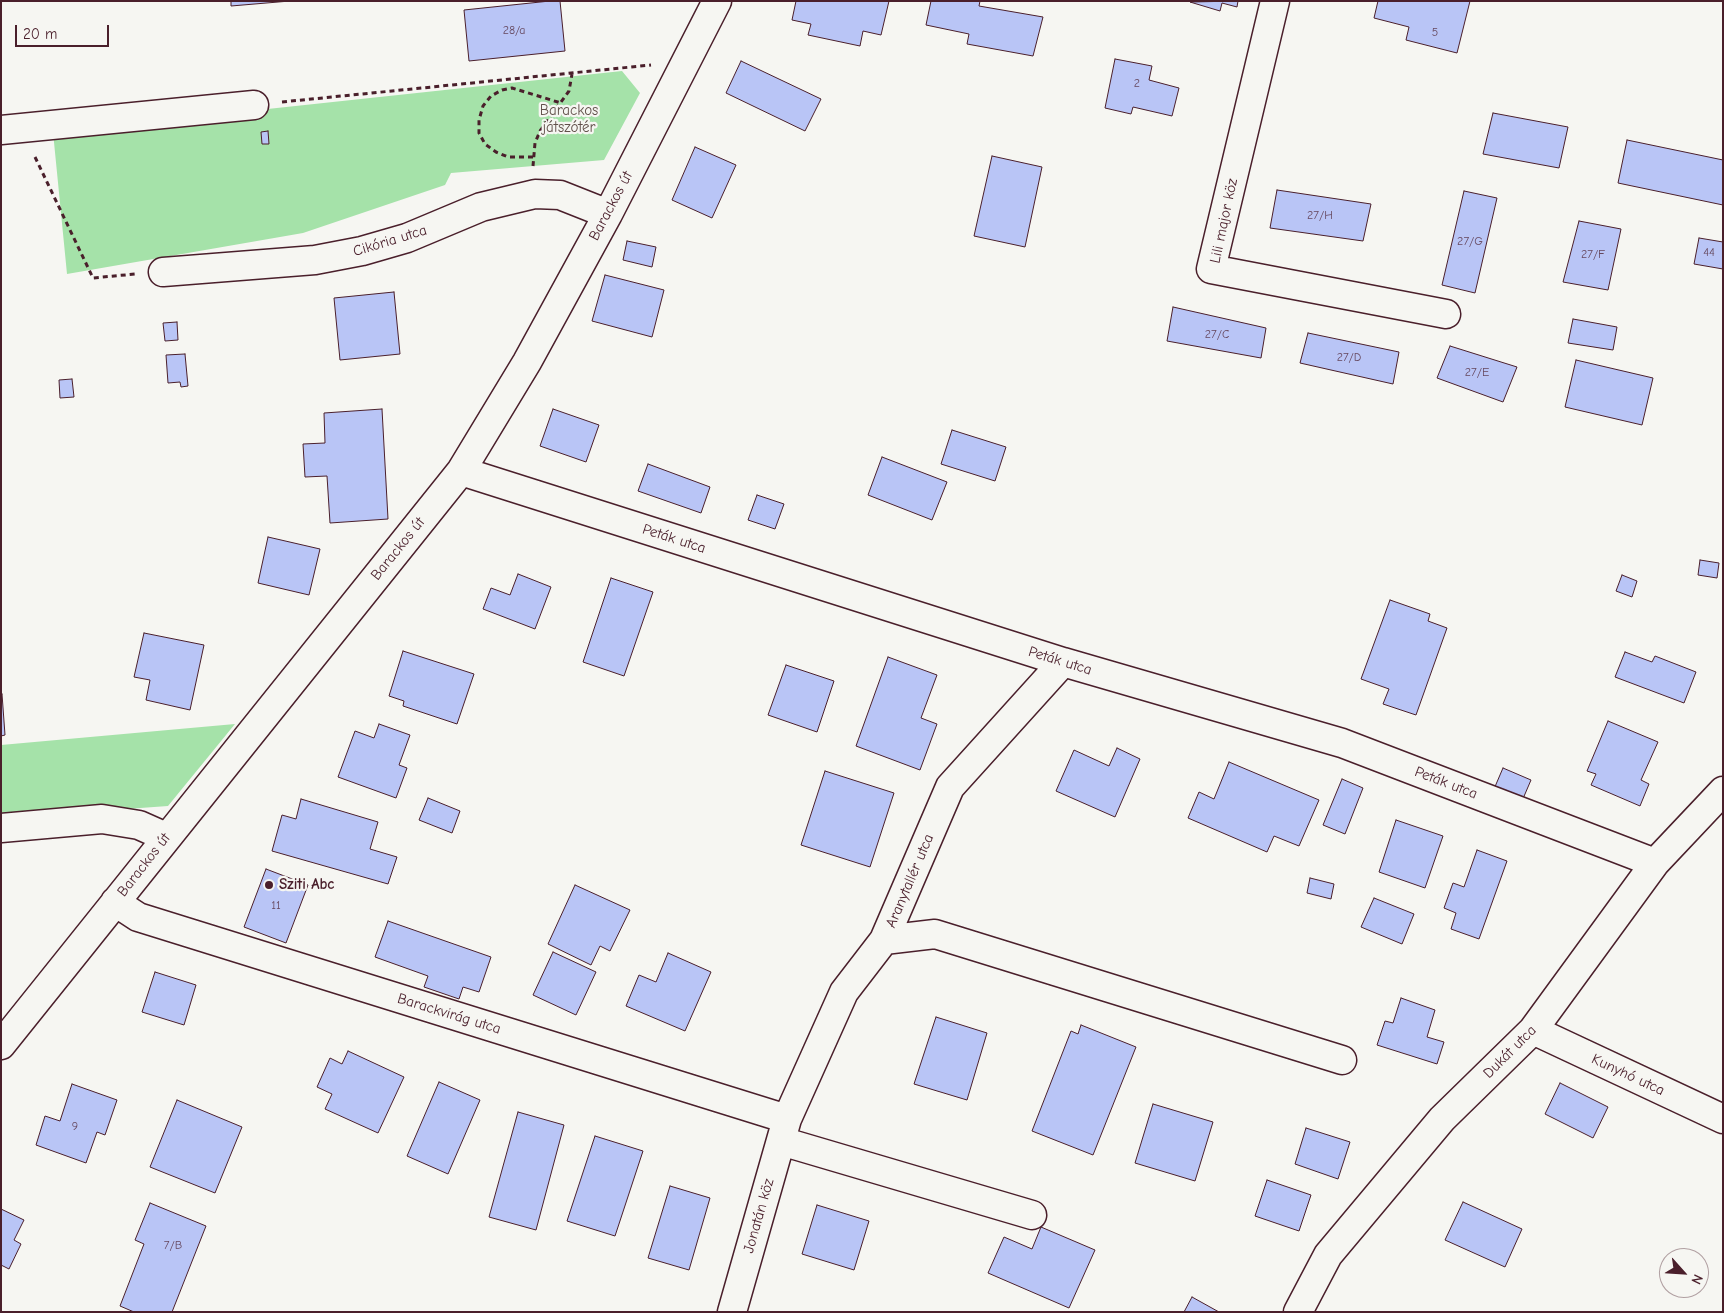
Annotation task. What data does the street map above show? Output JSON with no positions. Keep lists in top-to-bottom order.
{
  "streets": {
    "street": [
      "Barackos út",
      "Lili major köz",
      "Cikória utca",
      "Peták utca",
      "Aranytallér utca",
      "Barackvirág utca",
      "Dukát utca",
      "Kunyhó utca",
      "Jonatán köz"
    ]
  },
  "crossings": [
    ["Barackos út", "Cikória utca"],
    ["Barackos út", "Peták utca"],
    ["Barackos út", "Barackvirág utca"],
    ["Peták utca", "Aranytallér utca"],
    ["Peták utca", "Dukát utca"],
    ["Aranytallér utca", "Barackvirág utca"],
    ["Aranytallér utca", "Jonatán köz"],
    ["Barackvirág utca", "Jonatán köz"],
    ["Dukát utca", "Kunyhó utca"]
  ],
  "parks": ["Barackos játszótér"],
  "places": ["Sziti Abc"],
  "house_numbers": [
    "28/a",
    "5",
    "2",
    "27/H",
    "27/G",
    "44",
    "27/F",
    "27/C",
    "27/D",
    "27/E",
    "11",
    "9",
    "7/B"
  ],
  "scale_bar": "20 m",
  "north": "bottom right"
}
